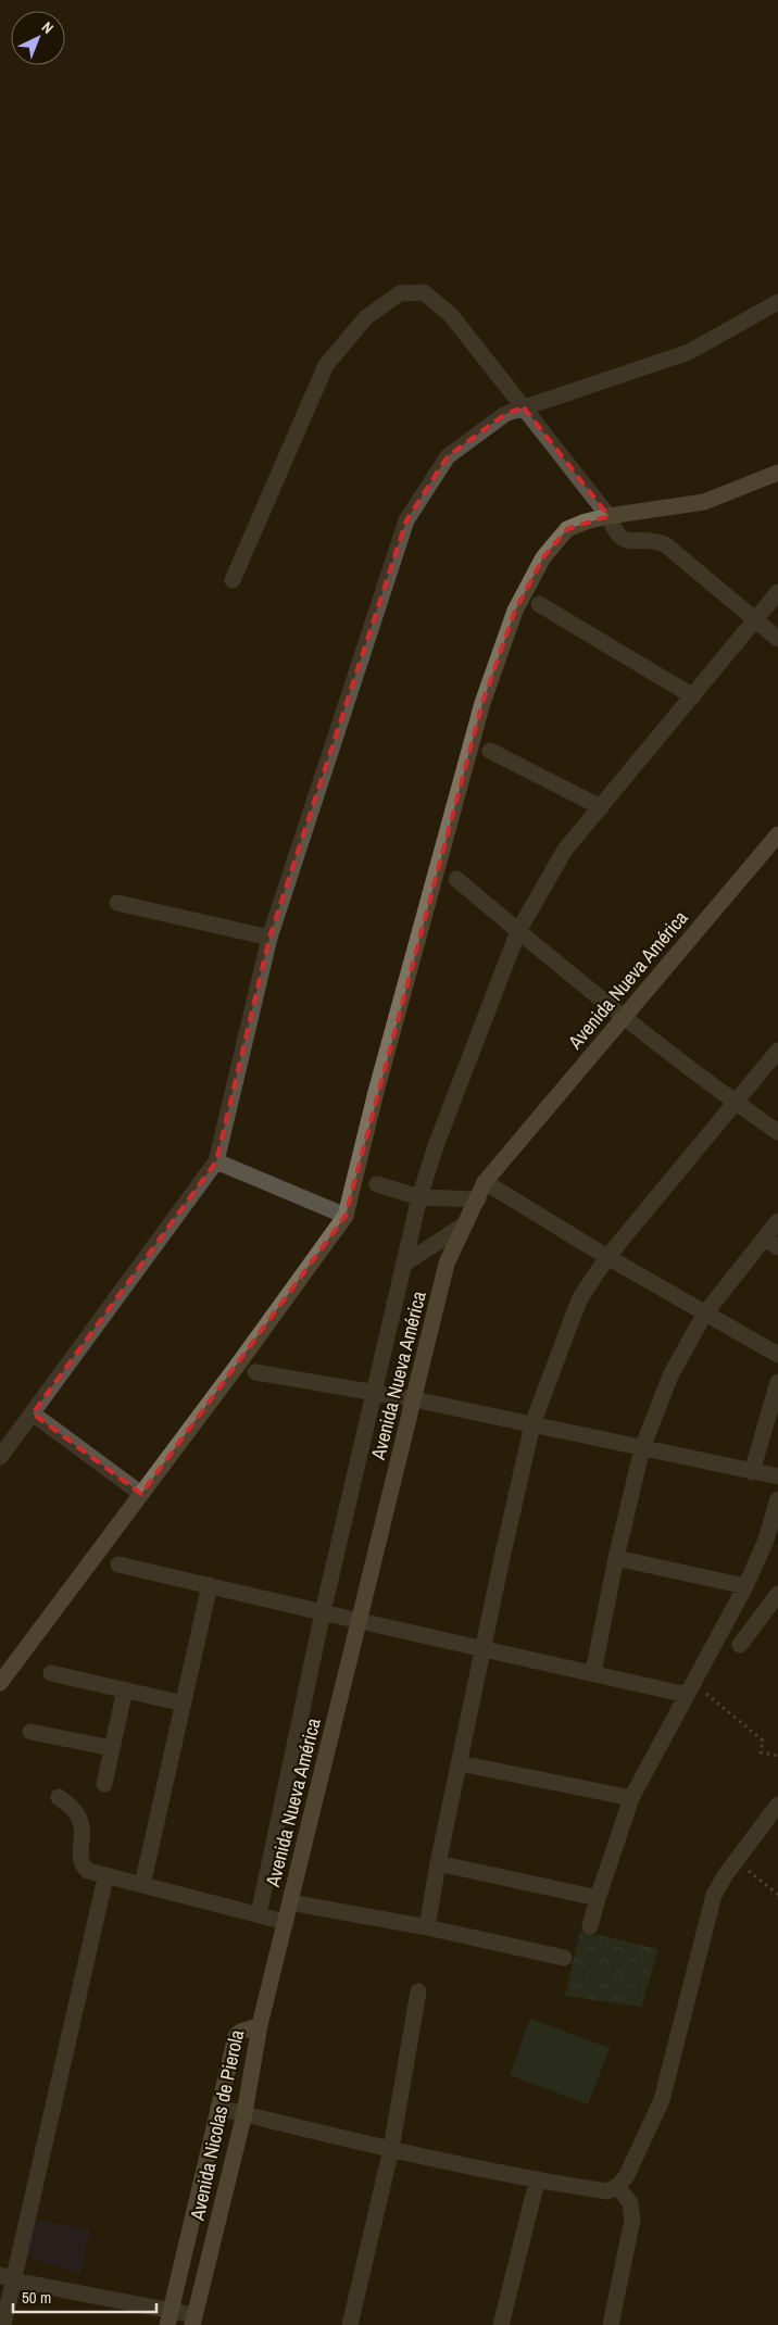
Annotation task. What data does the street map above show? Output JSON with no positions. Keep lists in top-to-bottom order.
{
  "streets": {
    "street": ["Avenida Nueva América", "Avenida Nicolas de Pierola"]
  },
  "crossings": [
    ["Avenida Nueva América", "Avenida Nicolas de Pierola"]
  ],
  "scale_bar": "50 m",
  "north": "top right"
}
